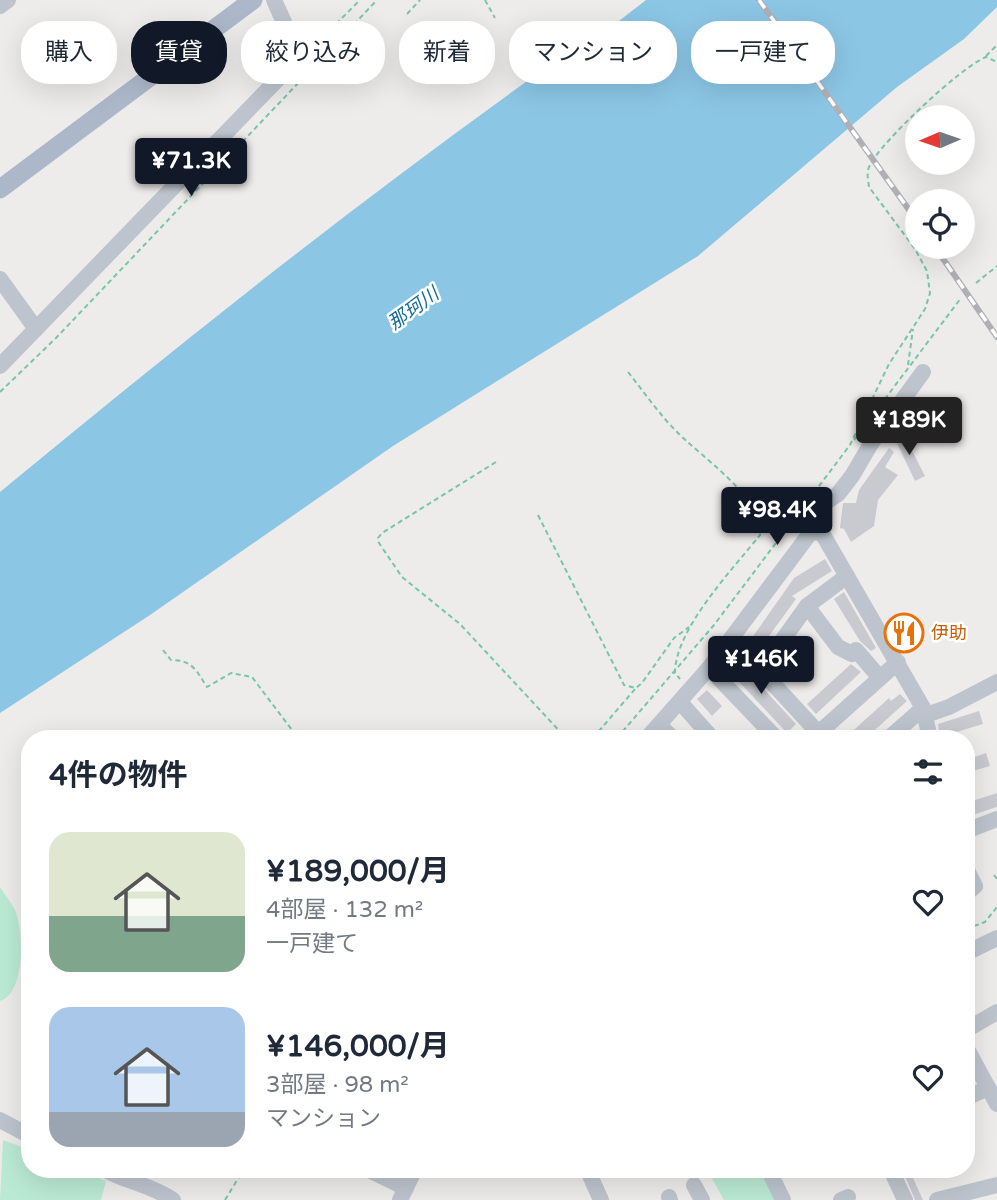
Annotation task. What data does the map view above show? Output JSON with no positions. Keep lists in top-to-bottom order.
{
  "water": ["那珂川"],
  "places": {
    "restaurant": ["伊助"]
  },
  "north": "left",
  "page": {
    "chip": [
      "購入",
      "賃貸",
      "絞り込み",
      "新着",
      "マンション",
      "一戸建て"
    ],
    "price": [
      "¥71.3K",
      "¥189K",
      "¥98.4K",
      "¥146K"
    ],
    "heading": "4件の物件",
    "list": [
      {
        "name": "¥189,000/月",
        "note": "4部屋 · 132 m² · 一戸建て"
      },
      {
        "name": "¥146,000/月",
        "note": "3部屋 · 98 m² · マンション"
      }
    ]
  }
}
